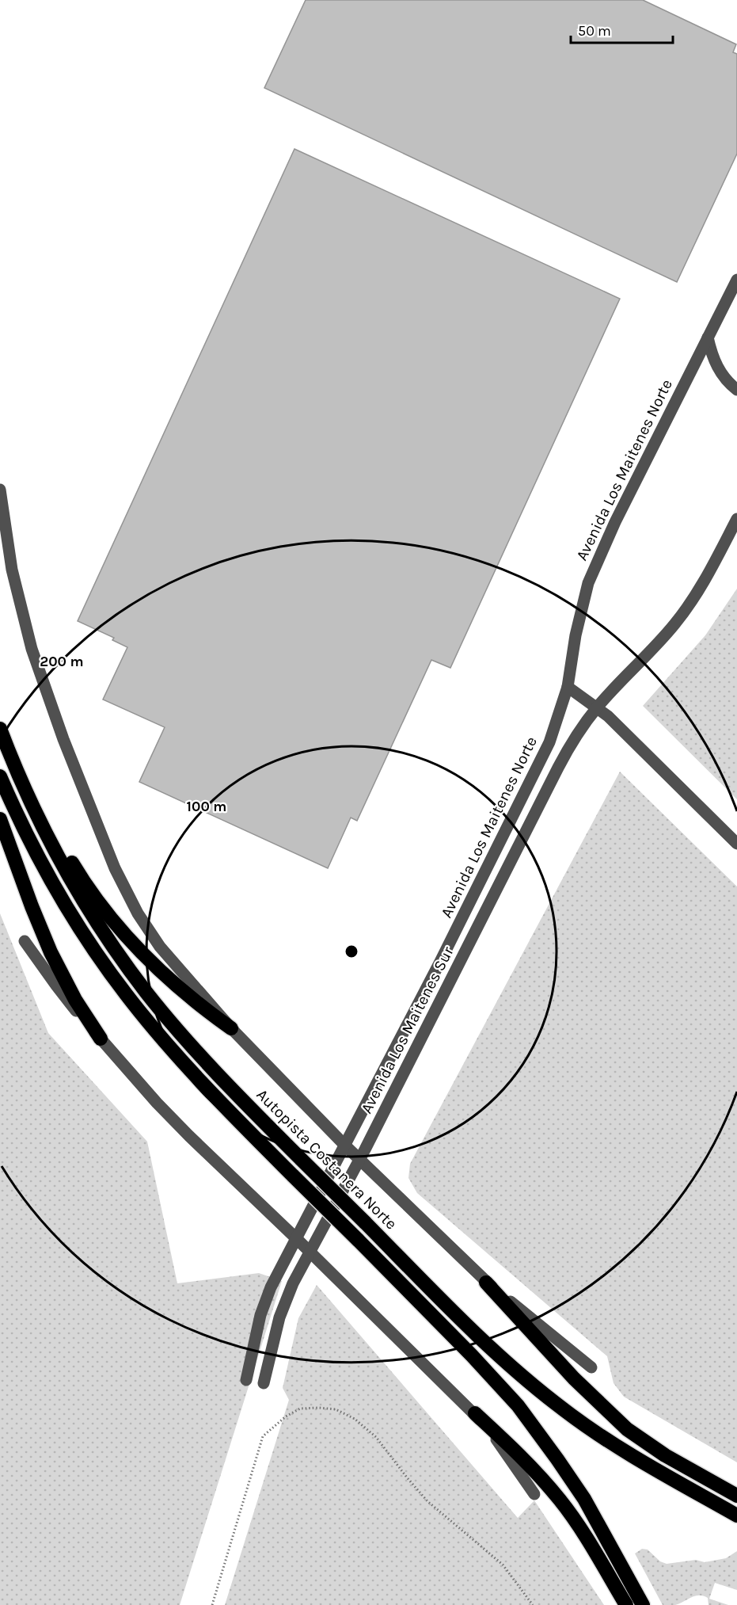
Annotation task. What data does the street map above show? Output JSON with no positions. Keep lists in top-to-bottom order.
{
  "streets": {
    "highway": ["Autopista Costanera Norte"],
    "street": ["Avenida Los Maitenes Norte", "Avenida Los Maitenes Sur"]
  },
  "scale_bar": "50 m",
  "rings": ["200 m", "100 m"]
}
